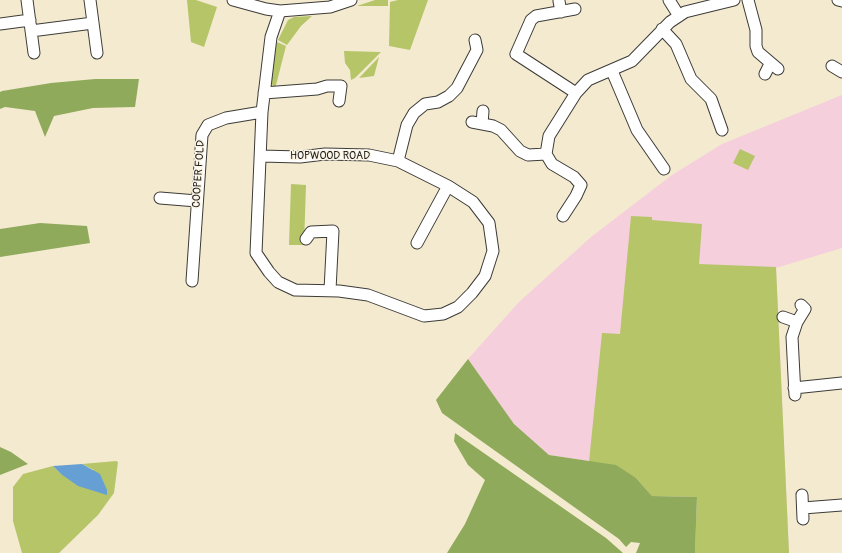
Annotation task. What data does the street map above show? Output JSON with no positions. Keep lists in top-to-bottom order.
{
  "streets": {
    "street": ["HOPWOOD ROAD", "COOPER FOLD"]
  },
  "crossings": [
    ["HOPWOOD ROAD", "COOPER FOLD"]
  ]
}
